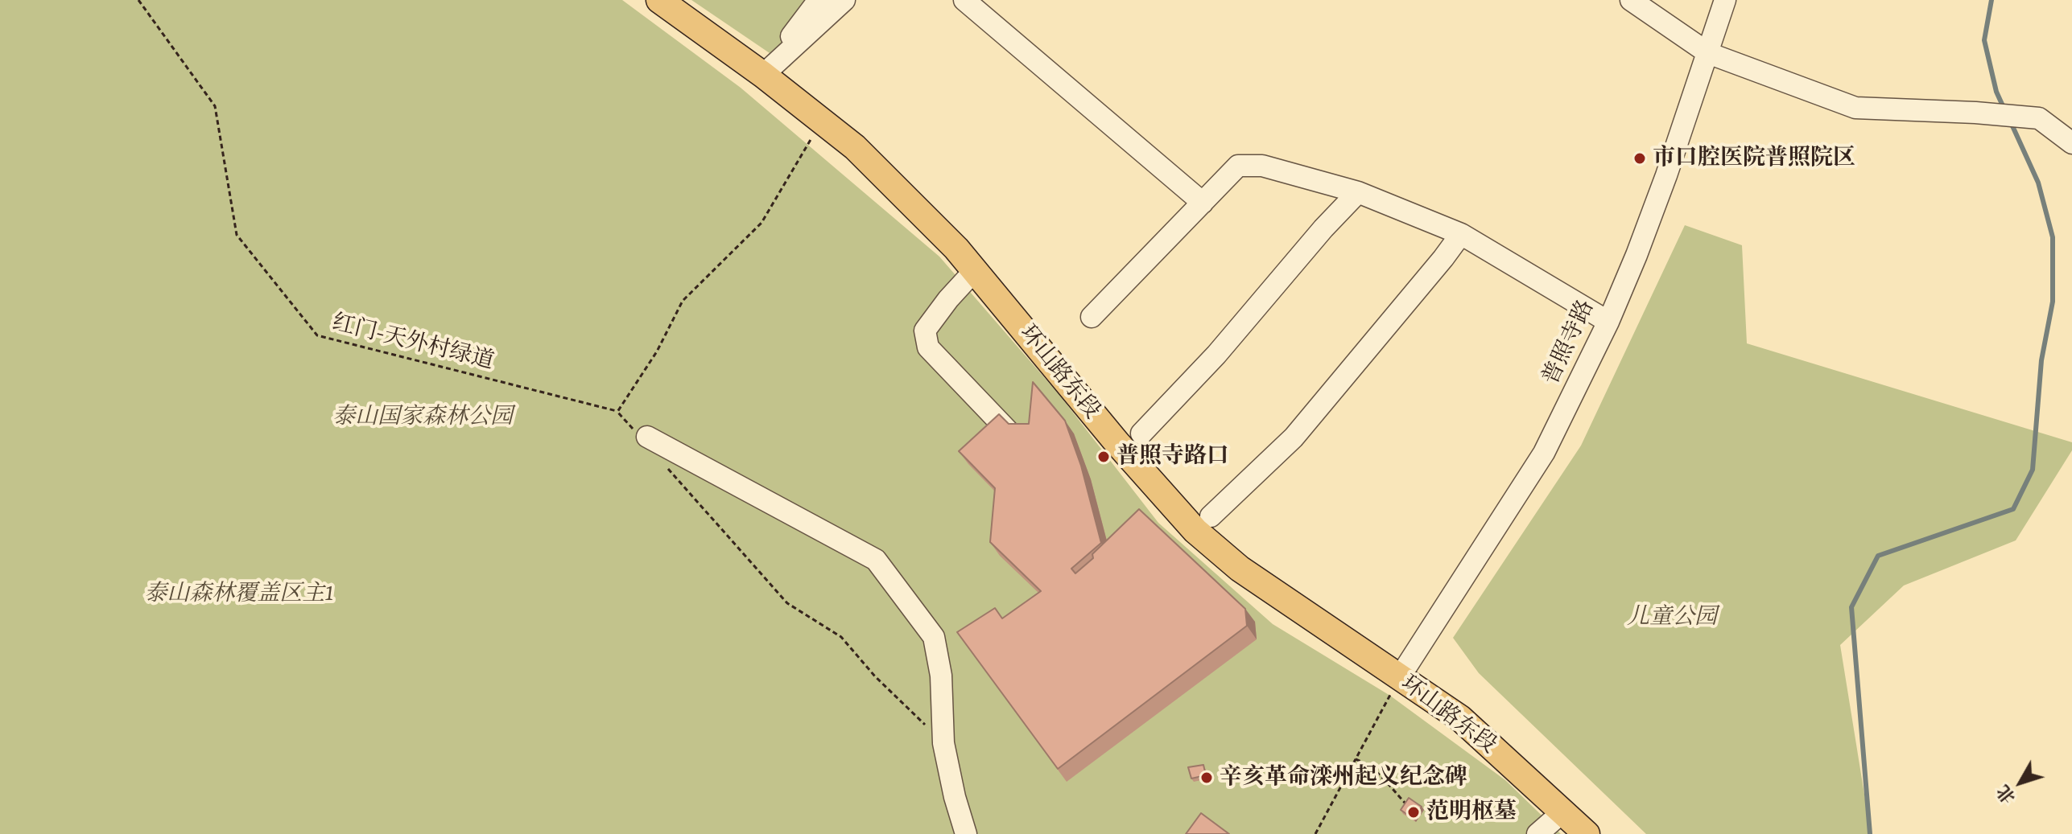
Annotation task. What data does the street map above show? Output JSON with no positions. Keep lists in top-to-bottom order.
{
  "streets": {
    "main road": ["环山路东段"],
    "street": ["普照寺路"],
    "path": ["红门-天外村绿道"]
  },
  "crossings": [
    ["普照寺路", "环山路东段"]
  ],
  "parks": ["泰山国家森林公园", "泰山森林覆盖区主1", "儿童公园"],
  "places": [
    "市口腔医院普照院区",
    "普照寺路口",
    "辛亥革命滦州起义纪念碑",
    "范明枢墓"
  ],
  "north": "bottom left"
}
